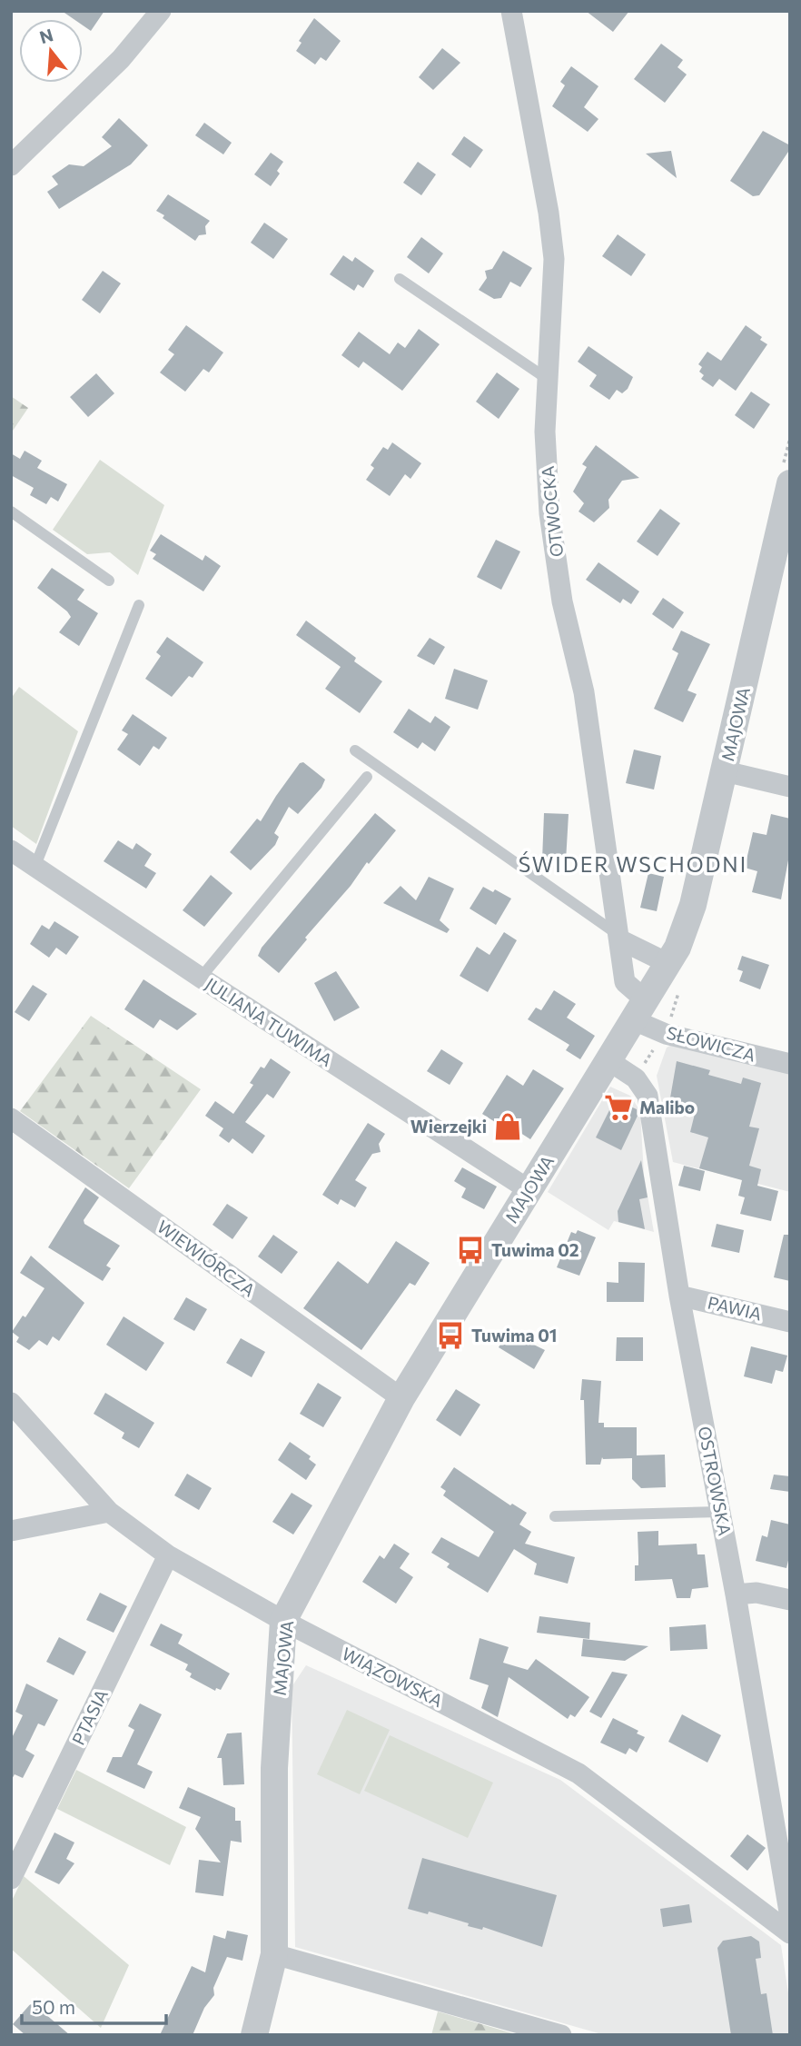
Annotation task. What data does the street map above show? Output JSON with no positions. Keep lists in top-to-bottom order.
{
  "streets": {
    "street": [
      "OTWOCKA",
      "MAJOWA",
      "JULIANA TUWIMA",
      "SŁOWICZA",
      "WIEWIÓRCZA",
      "PAWIA",
      "OSTROWSKA",
      "WIĄZOWSKA",
      "PTASIA"
    ]
  },
  "crossings": [
    ["OTWOCKA", "MAJOWA"],
    ["OTWOCKA", "SŁOWICZA"],
    ["MAJOWA", "JULIANA TUWIMA"],
    ["MAJOWA", "SŁOWICZA"],
    ["MAJOWA", "WIEWIÓRCZA"],
    ["MAJOWA", "OSTROWSKA"],
    ["MAJOWA", "WIĄZOWSKA"],
    ["PAWIA", "OSTROWSKA"],
    ["WIĄZOWSKA", "PTASIA"]
  ],
  "districts": ["ŚWIDER WSCHODNI"],
  "places": {
    "supermarket": ["Malibo"],
    "shop": ["Wierzejki"],
    "bus stop": ["Tuwima 02", "Tuwima 01"]
  },
  "scale_bar": "50 m",
  "north": "top"
}
